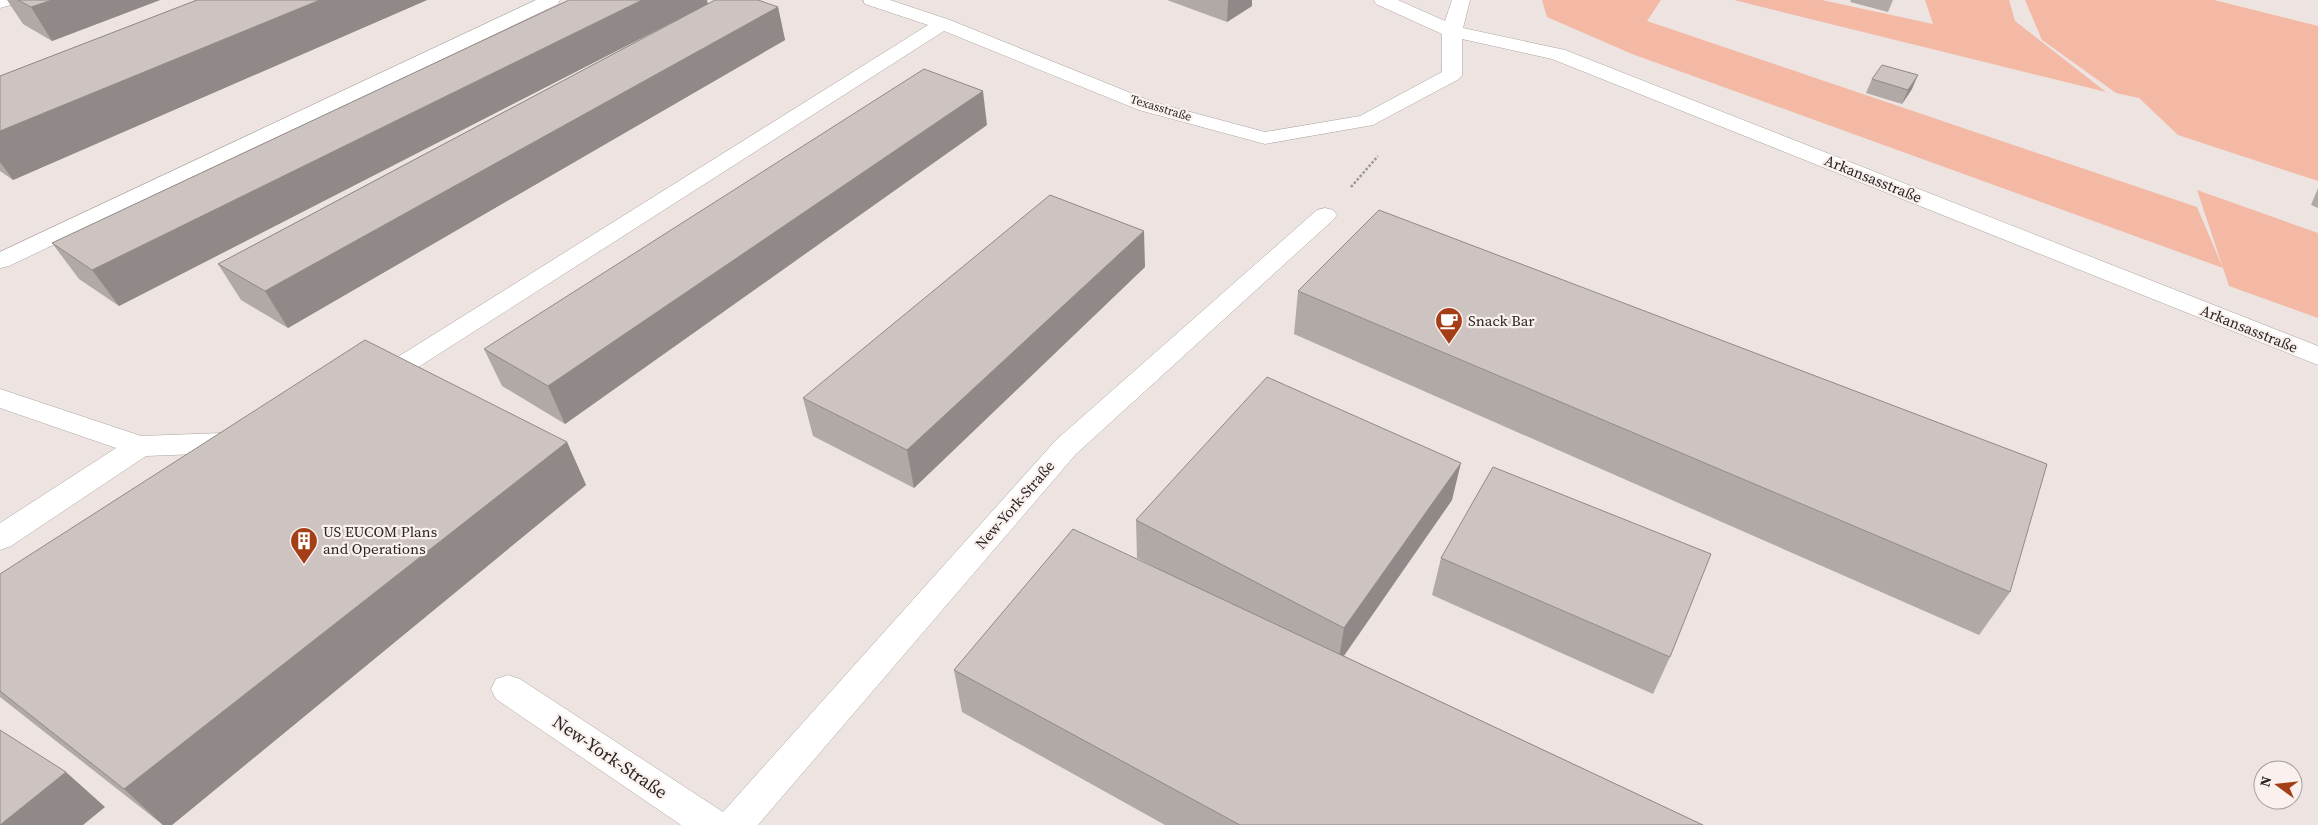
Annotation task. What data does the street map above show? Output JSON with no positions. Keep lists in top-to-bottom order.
{
  "streets": {
    "street": ["Texasstraße", "Arkansasstraße", "New-York-Straße"]
  },
  "crossings": [
    ["Texasstraße", "Arkansasstraße"]
  ],
  "places": {
    "cafe": ["Snack Bar"],
    "building": ["US EUCOM Plans and Operations"]
  },
  "north": "left"
}
